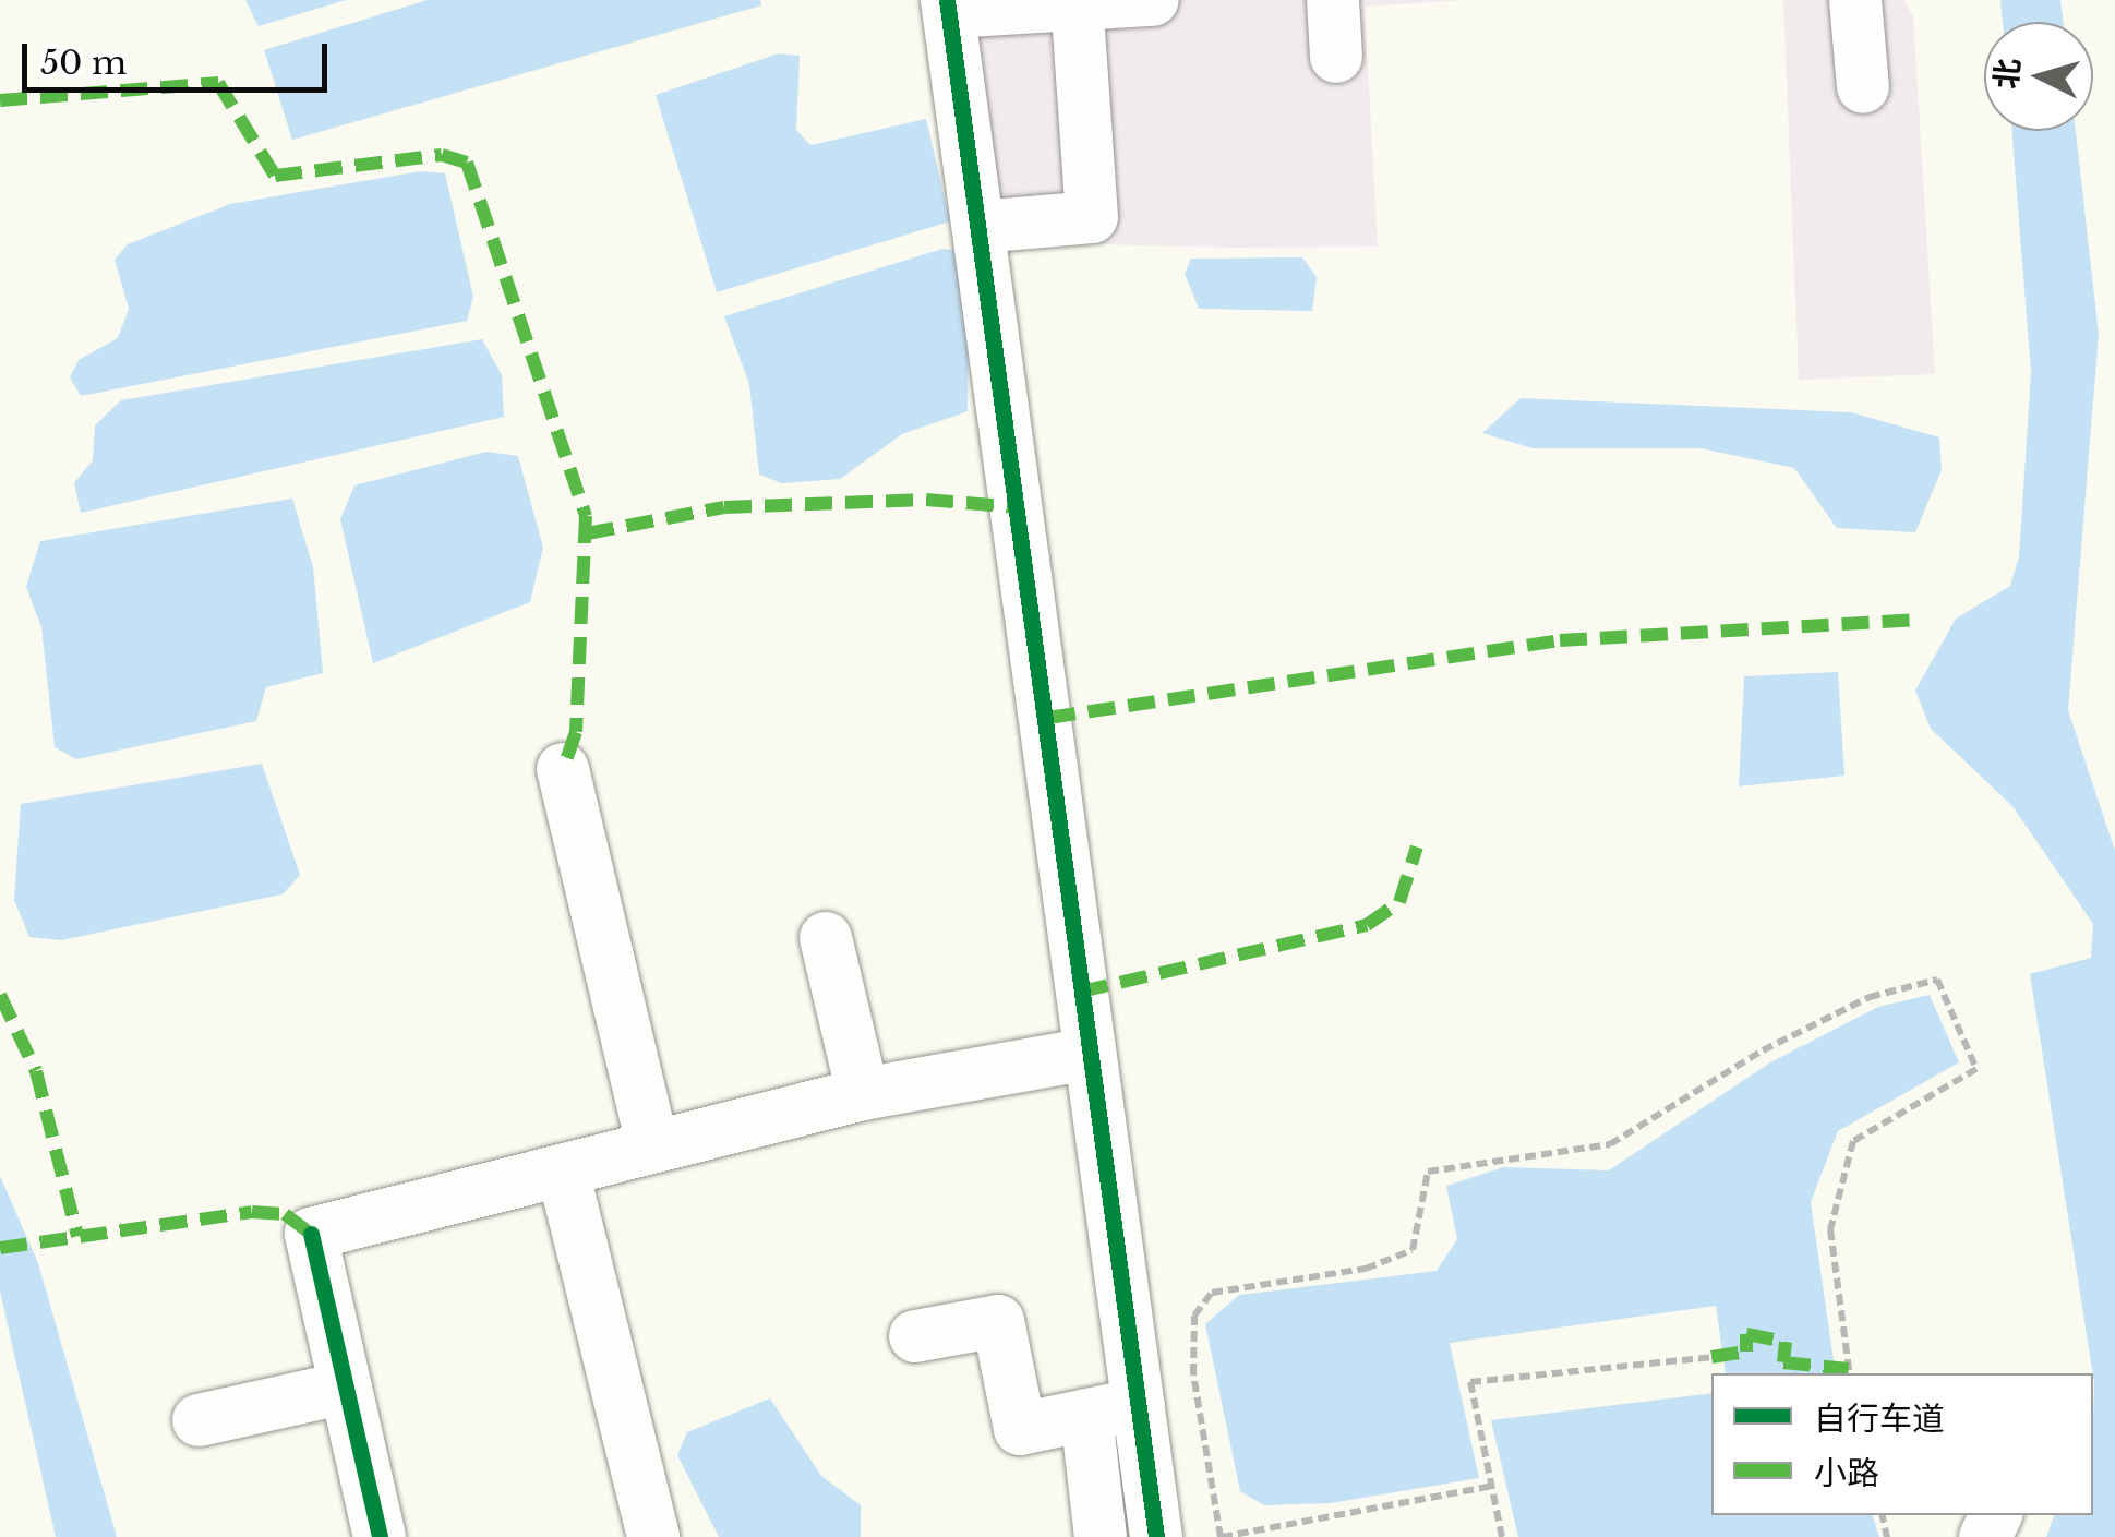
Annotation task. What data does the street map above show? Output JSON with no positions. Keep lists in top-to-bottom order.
{
  "legend": ["自行车道", "小路"],
  "scale_bar": "50 m",
  "north": "left"
}
